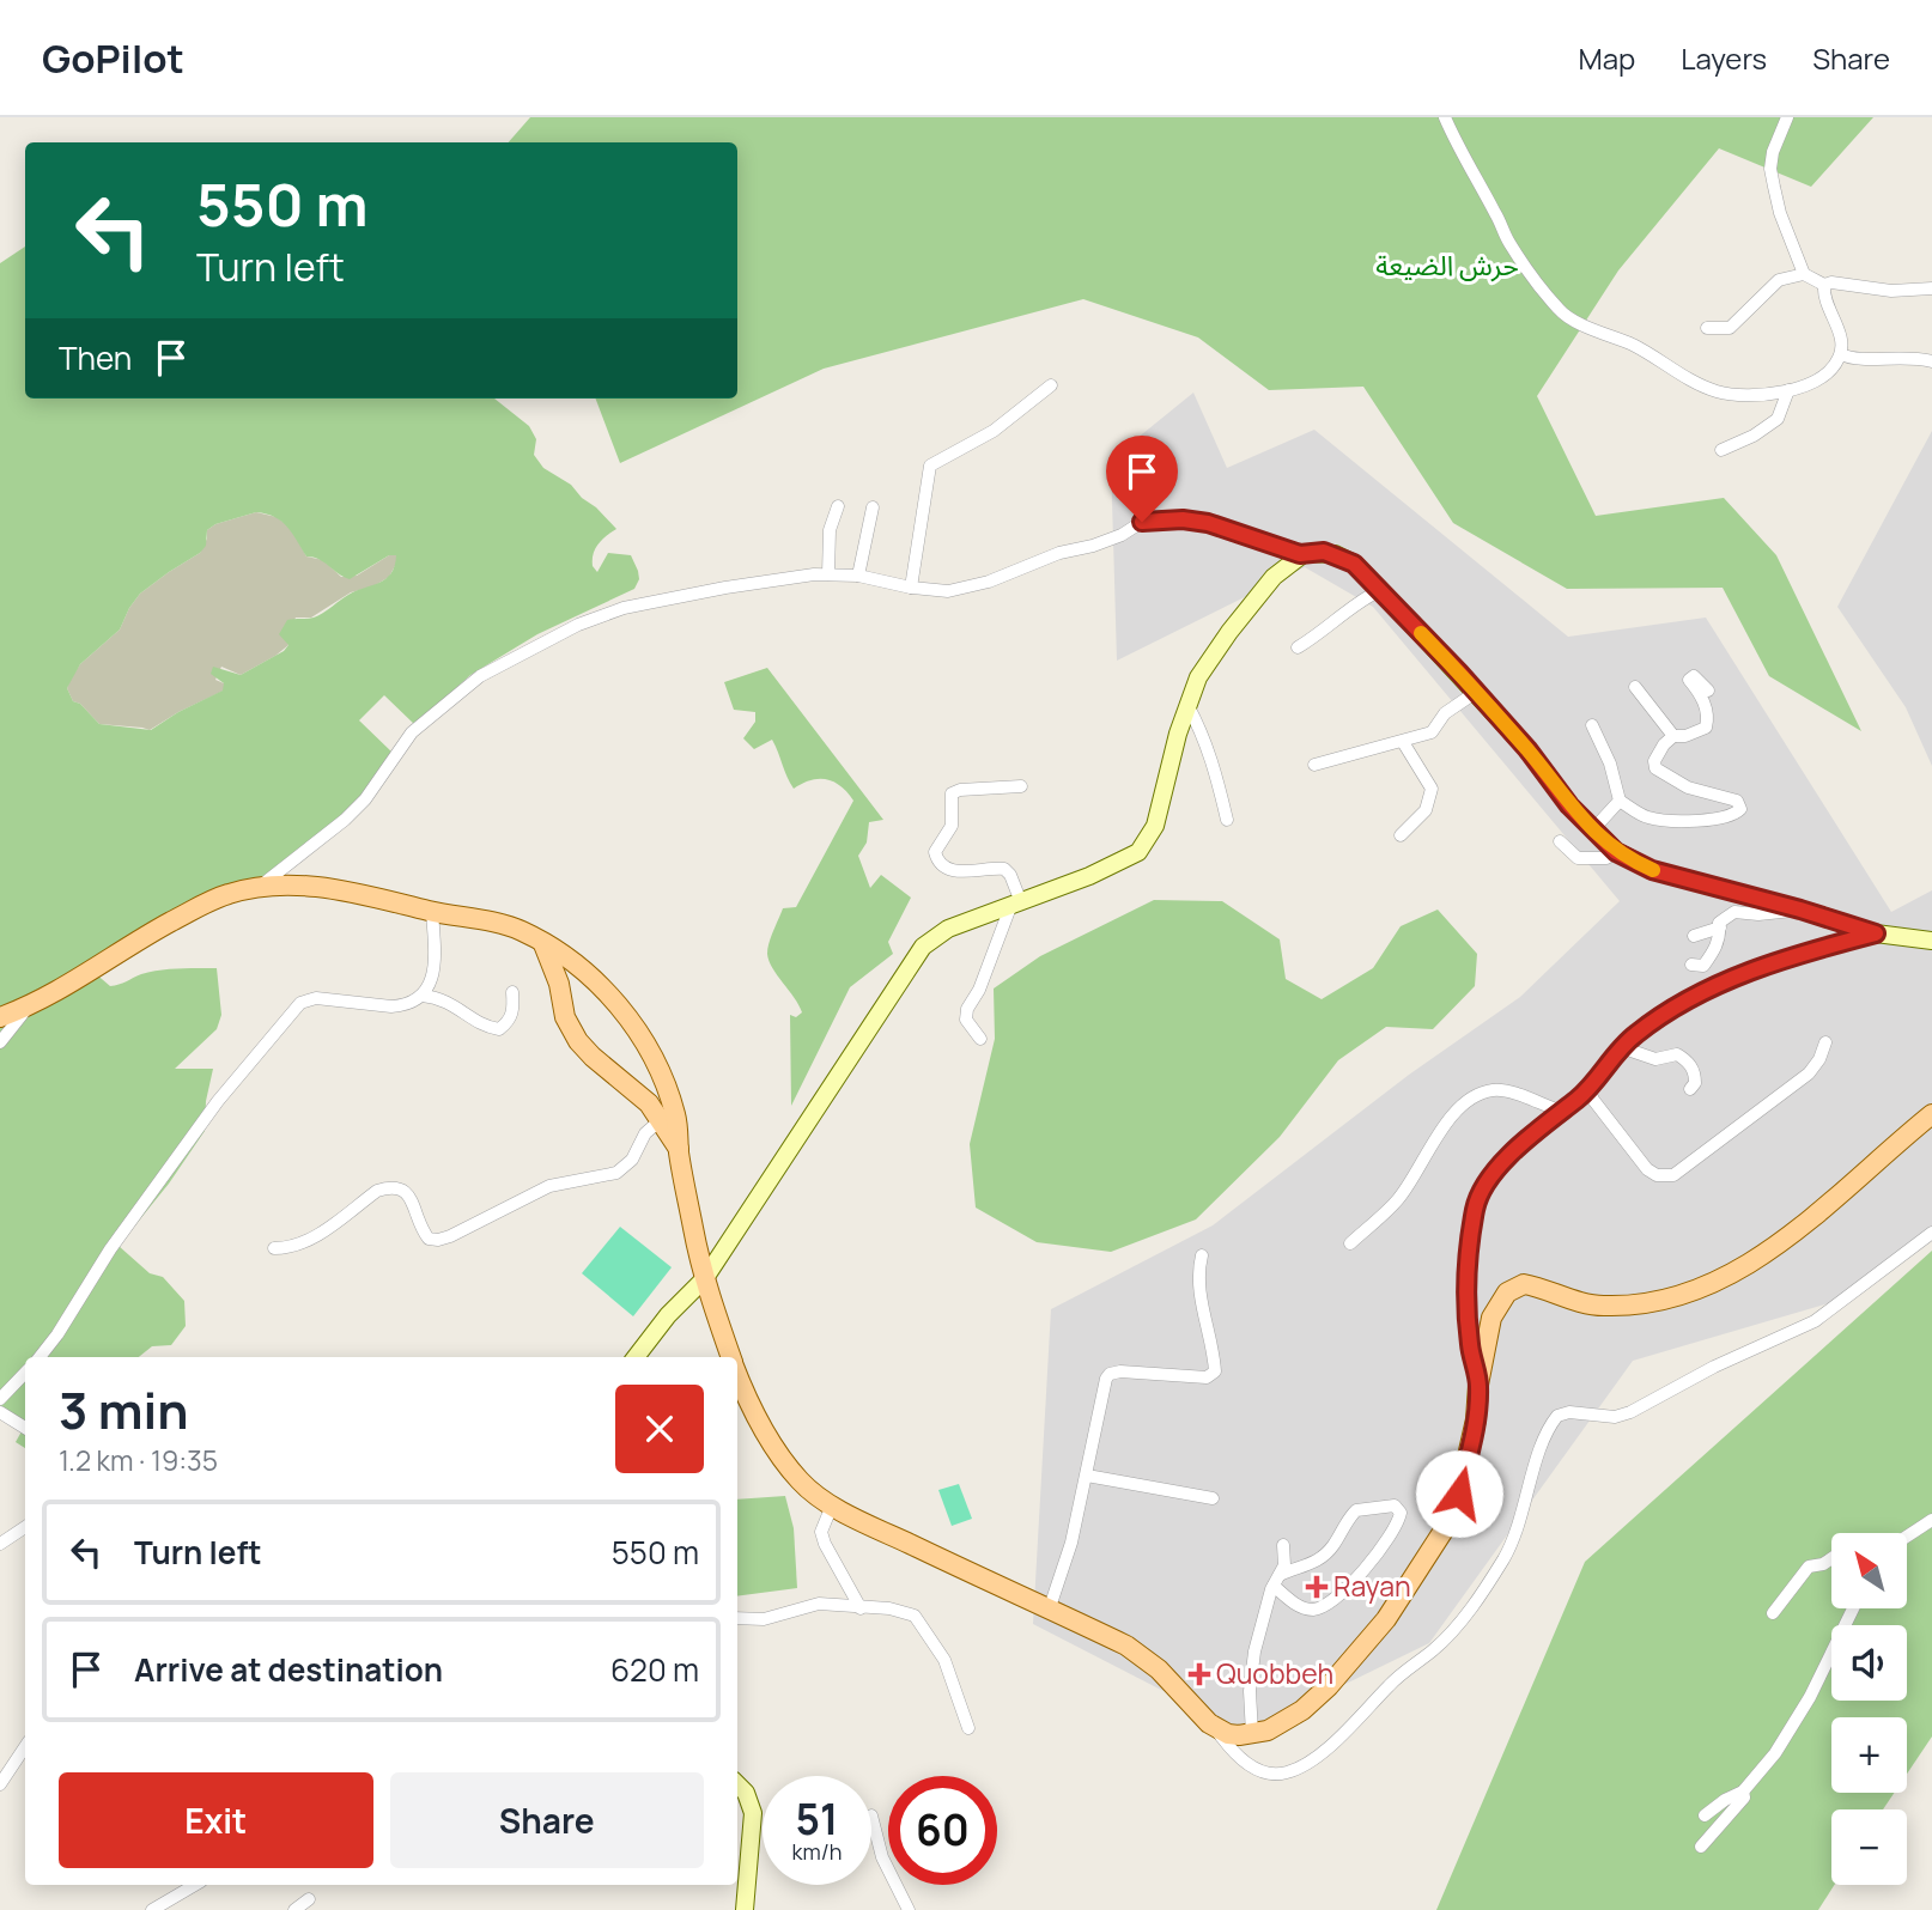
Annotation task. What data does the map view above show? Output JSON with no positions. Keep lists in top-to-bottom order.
{
  "parks": ["حرش الضيعة"],
  "places": {
    "health": ["Rayan", "Quobbeh"]
  },
  "north": "top left",
  "page": {
    "header": "GoPilot",
    "nav": ["Map", "Layers", "Share"],
    "turn": ["550 m", "Turn left"],
    "then": "Then",
    "heading": ["3 min", "1.2 km · 19:35"],
    "list": [
      {
        "name": "Turn left",
        "value": "550 m"
      },
      {
        "name": "Arrive at destination",
        "value": "620 m"
      }
    ],
    "map_buttons": ["+", "−"],
    "buttons": ["Exit", "Share"],
    "speed": "51 km/h",
    "limit": "60"
  }
}
